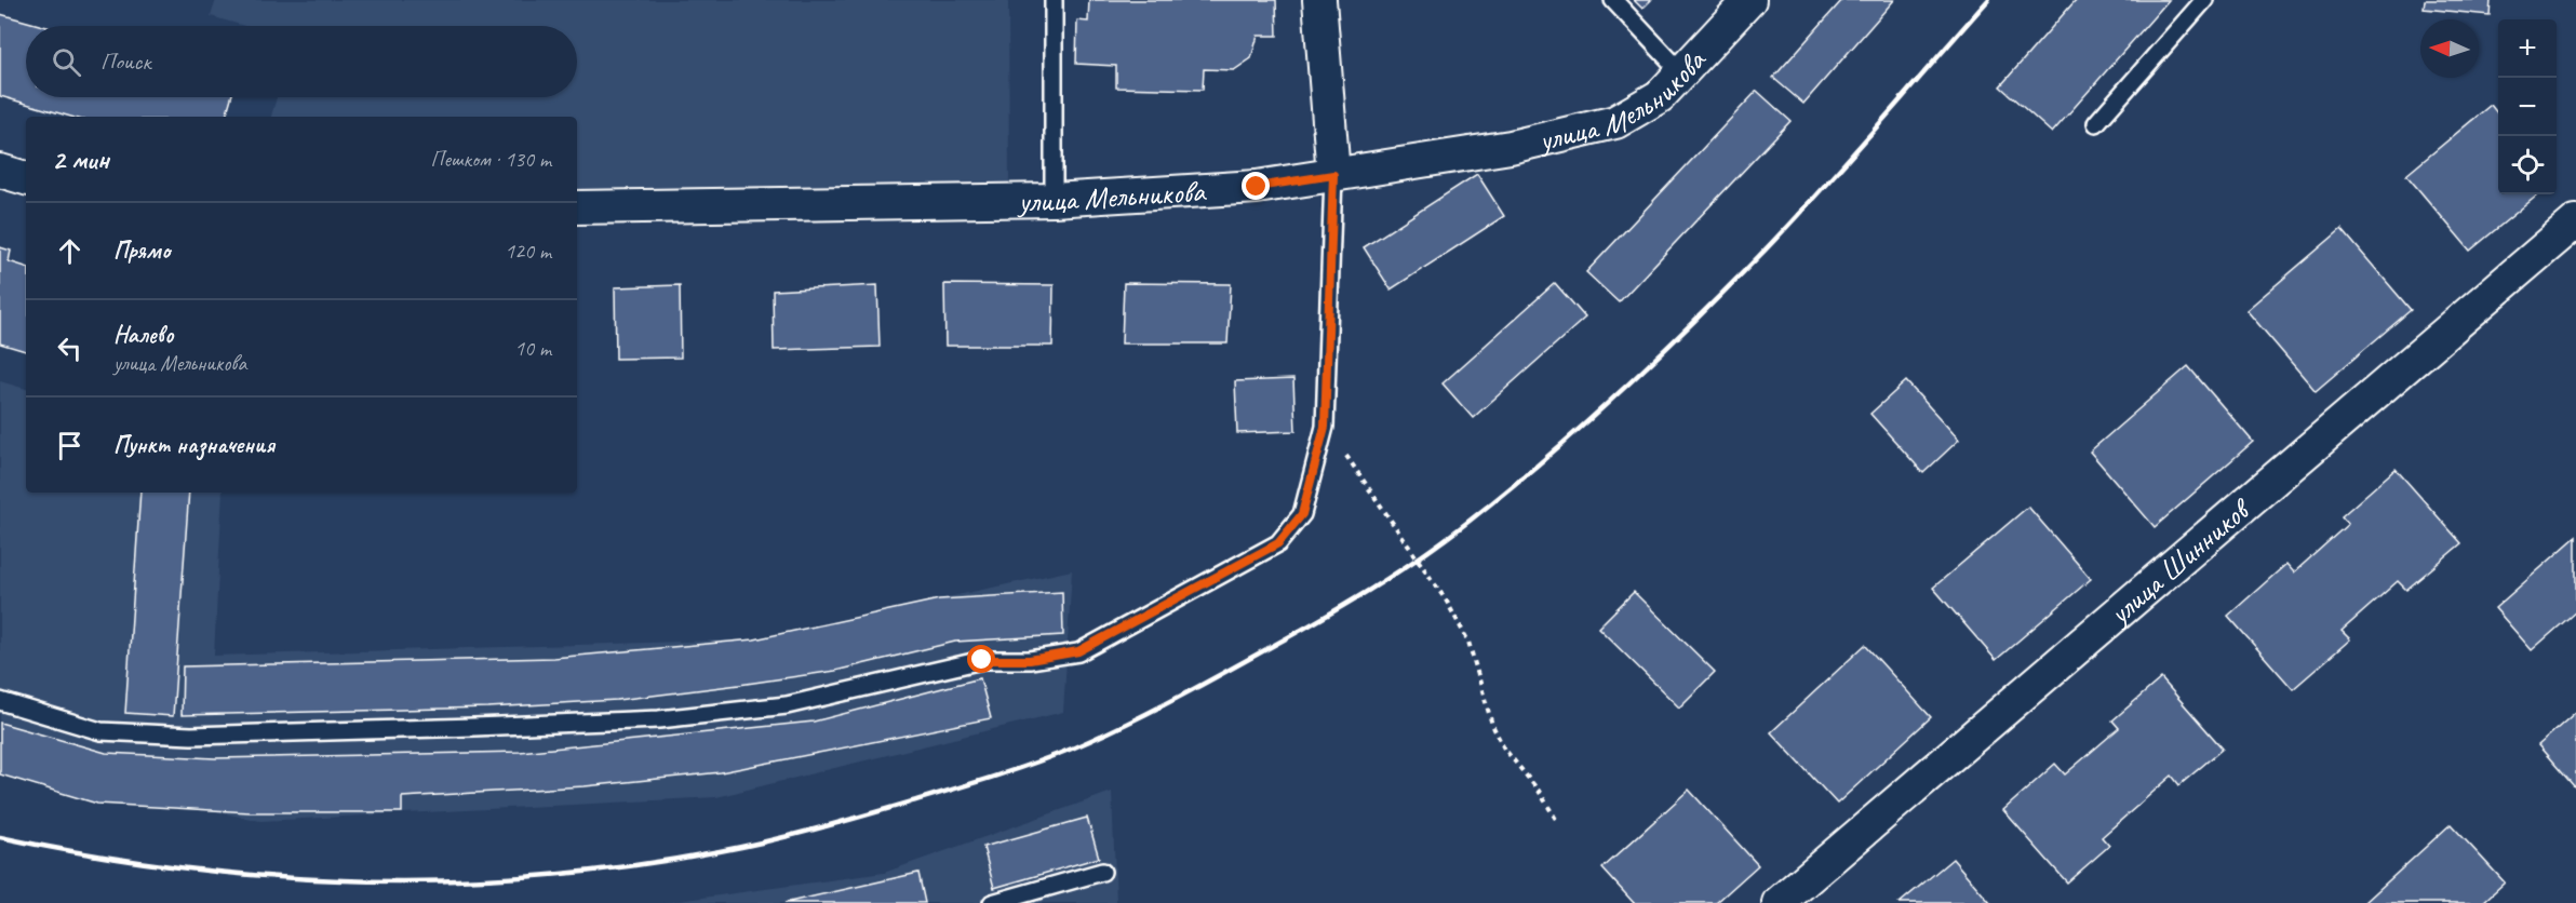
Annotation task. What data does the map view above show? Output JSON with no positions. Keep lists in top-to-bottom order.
{
  "streets": {
    "street": ["улица Мельникова", "улица Шинников"]
  },
  "north": "left",
  "page": {
    "map_buttons": ["+", "−"],
    "search": "Поиск",
    "heading": ["2 мин", "Пешком · 130 m"],
    "list": [
      ["Прямо", "120 m"],
      ["Налево", "улица Мельникова", "10 m"],
      "Пункт назначения"
    ]
  }
}
